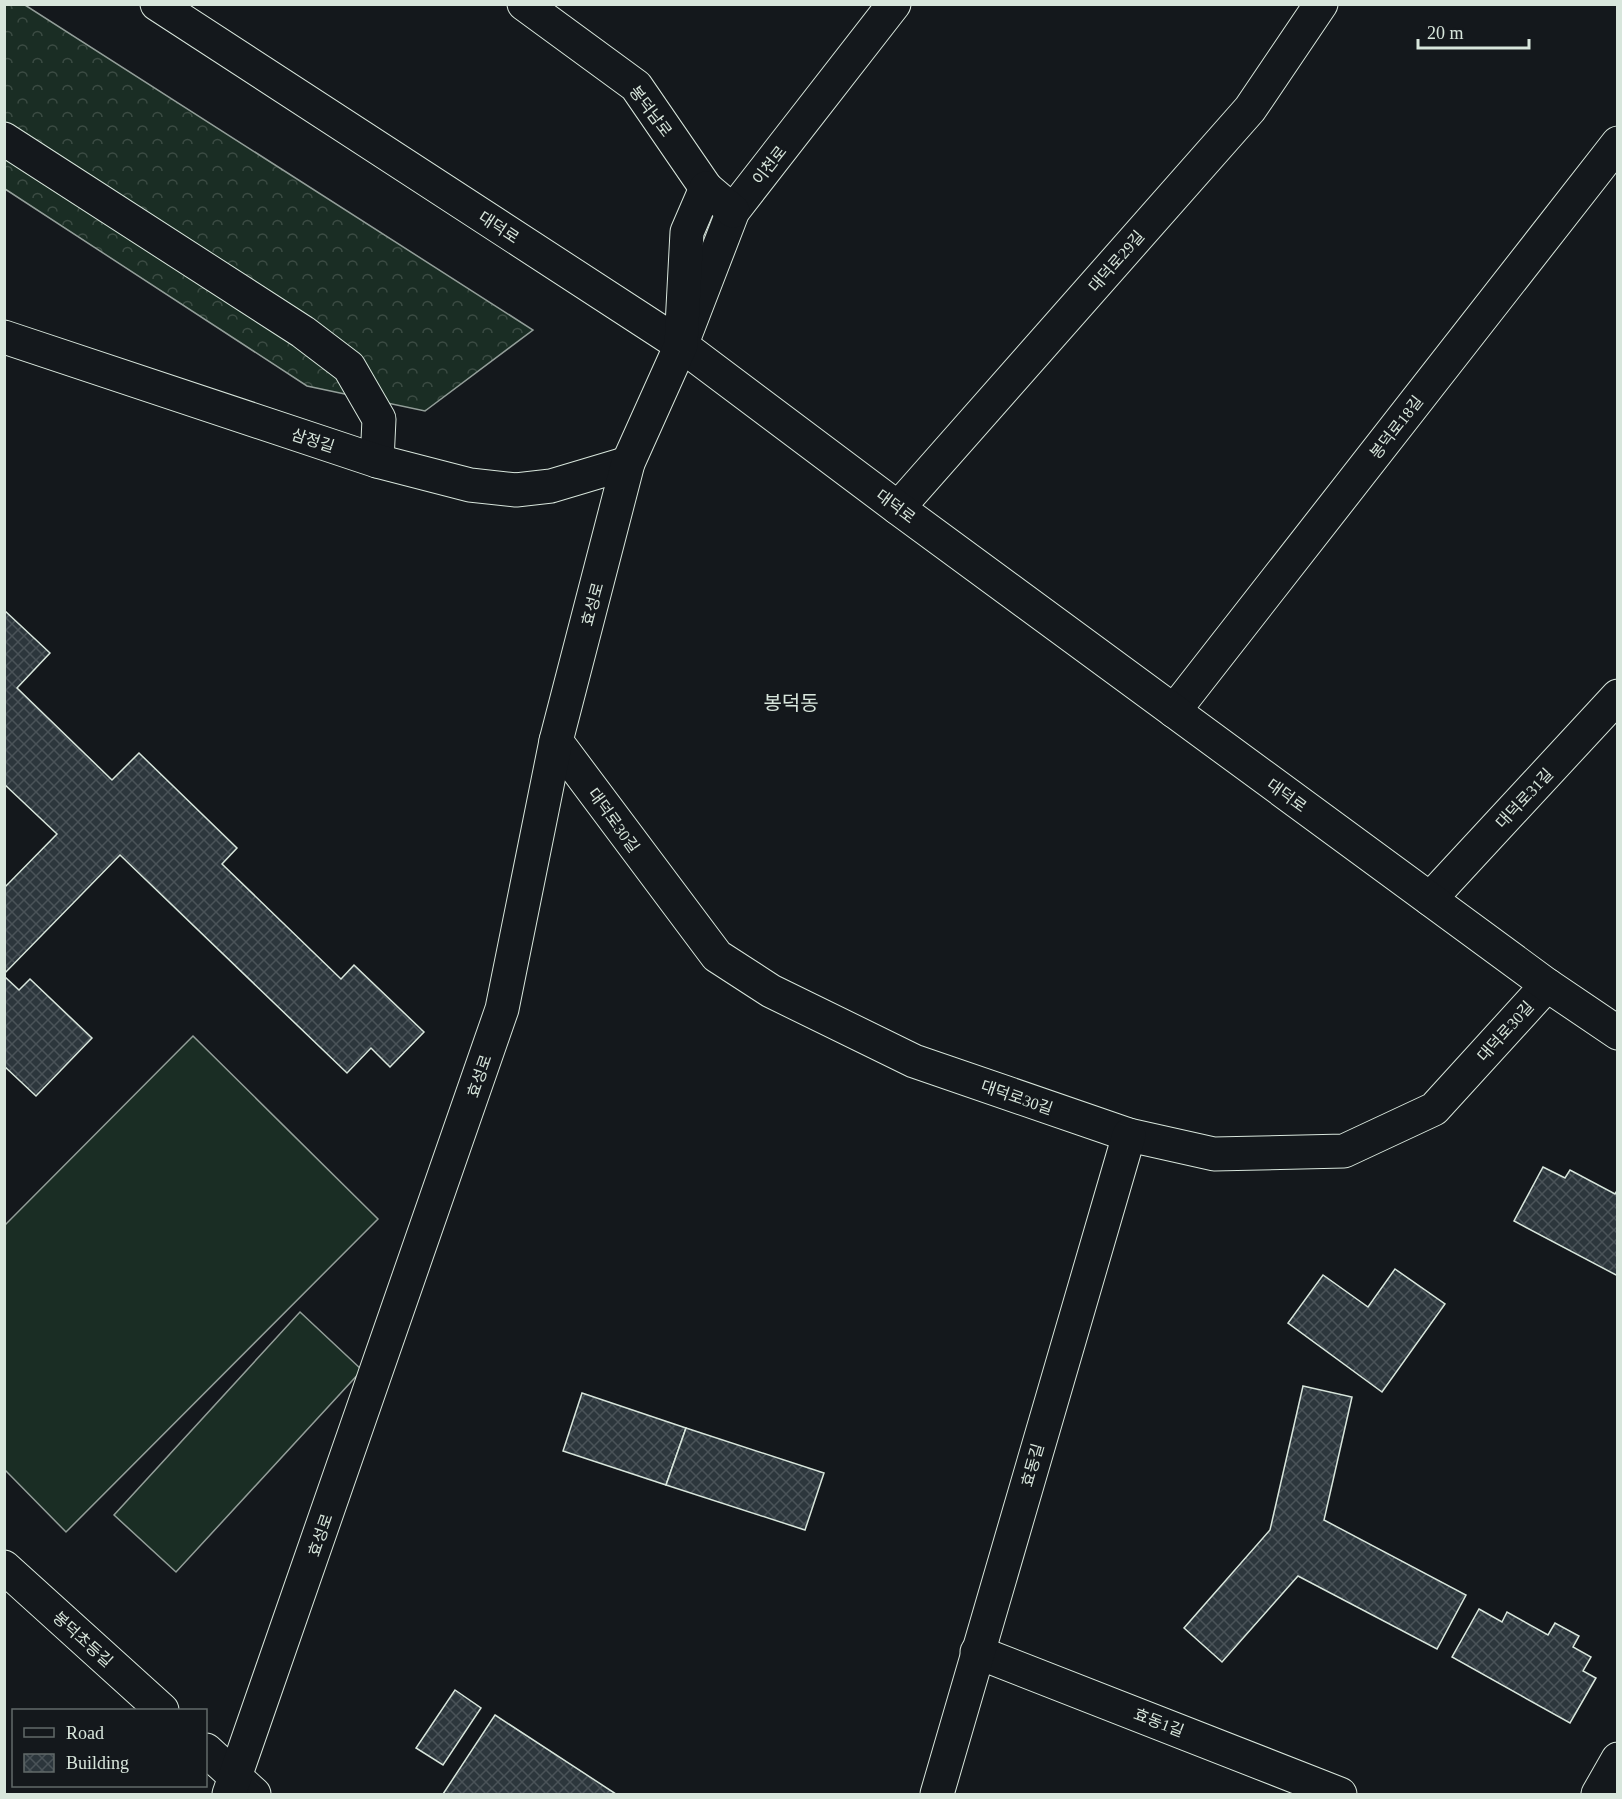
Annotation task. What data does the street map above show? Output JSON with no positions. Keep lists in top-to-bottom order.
{
  "streets": {
    "street": [
      "봉덕남로",
      "이천로",
      "대덕로",
      "대덕로29길",
      "봉덕로18길",
      "삼정길",
      "효성로",
      "대덕로31길",
      "대덕로30길",
      "효동길",
      "봉덕초등길",
      "효동1길"
    ]
  },
  "crossings": [
    ["봉덕남로", "이천로"],
    ["이천로", "대덕로"],
    ["이천로", "효성로"],
    ["대덕로", "대덕로29길"],
    ["대덕로", "봉덕로18길"],
    ["대덕로", "효성로"],
    ["대덕로", "대덕로31길"],
    ["대덕로", "대덕로30길"],
    ["삼정길", "효성로"],
    ["효성로", "대덕로30길"],
    ["대덕로30길", "효동길"],
    ["효동길", "효동1길"]
  ],
  "districts": ["봉덕동"],
  "legend": ["Road", "Building"],
  "scale_bar": "20 m"
}
